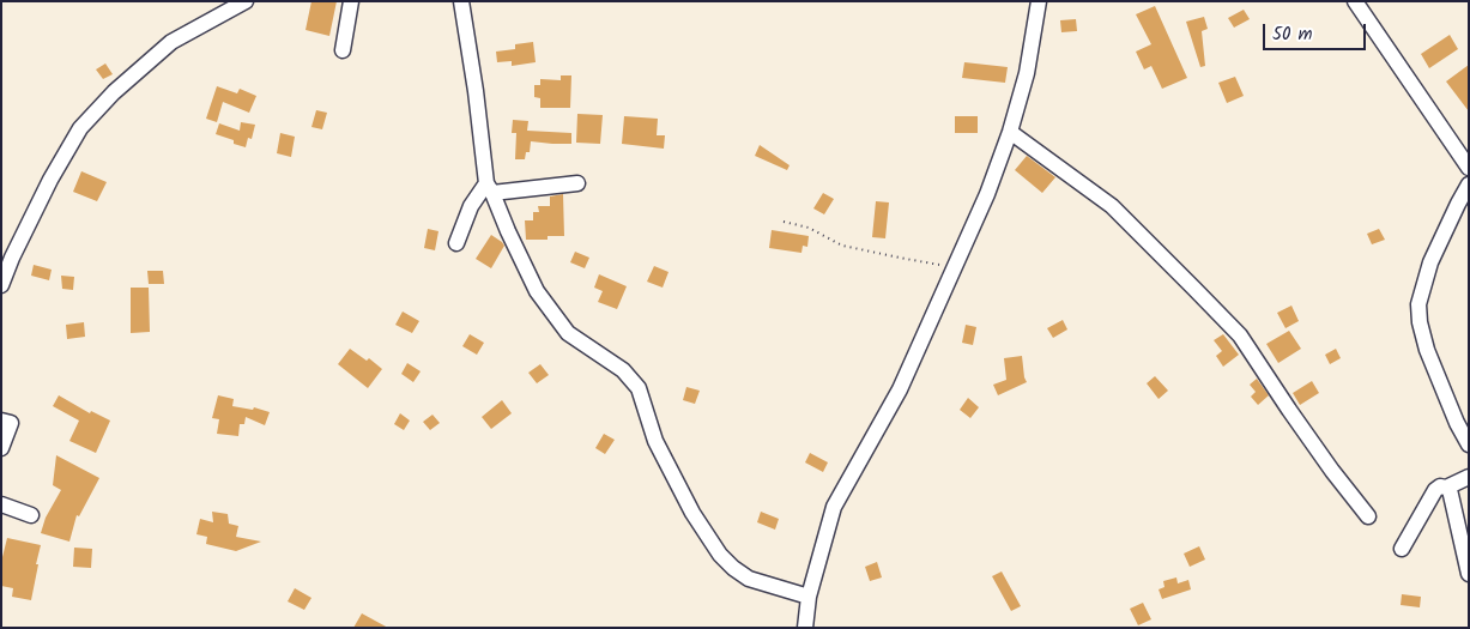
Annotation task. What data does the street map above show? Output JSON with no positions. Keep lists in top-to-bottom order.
{
  "scale_bar": "50 m"
}
